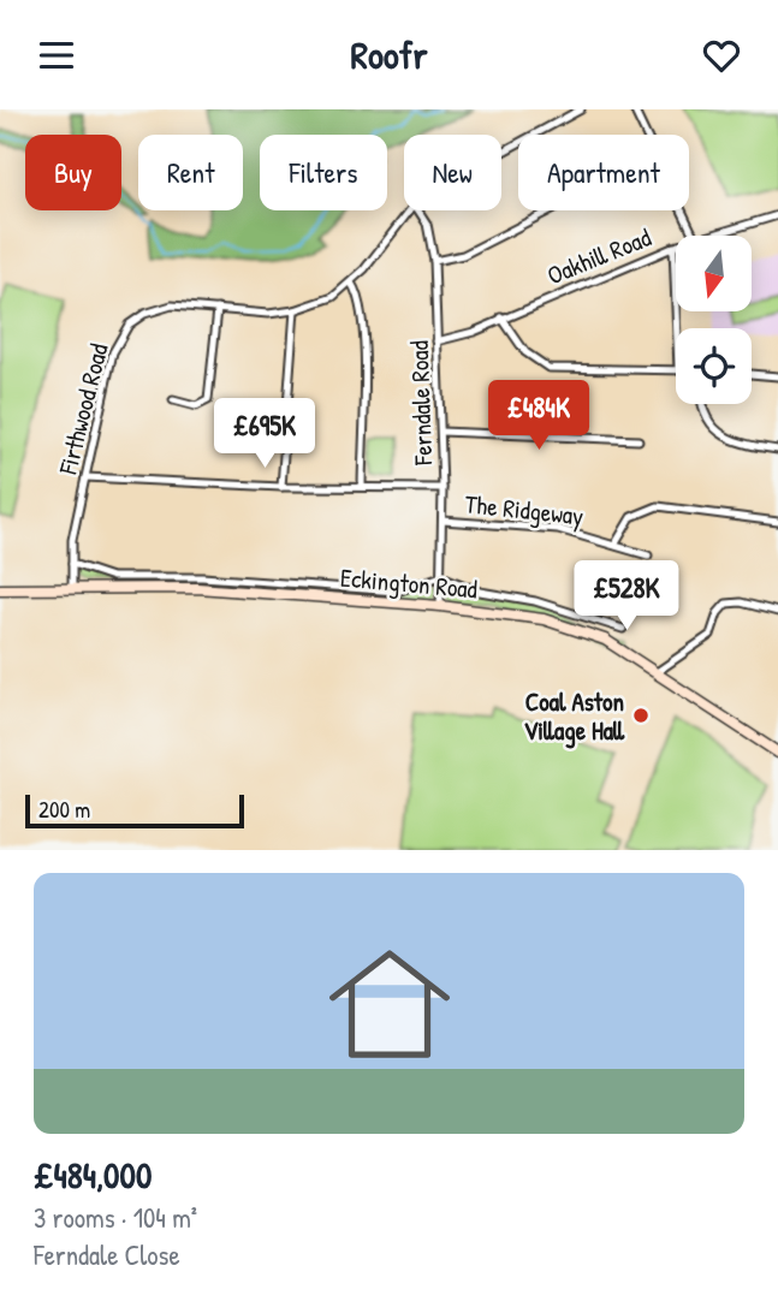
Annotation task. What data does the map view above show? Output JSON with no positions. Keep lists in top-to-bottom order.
{
  "streets": {
    "main road": ["Eckington Road"],
    "street": [
      "Oakhill Road",
      "Ferndale Road",
      "Firthwood Road",
      "The Ridgeway"
    ]
  },
  "crossings": [
    ["Oakhill Road", "Ferndale Road"],
    ["Ferndale Road", "The Ridgeway"],
    ["Ferndale Road", "Eckington Road"],
    ["Firthwood Road", "Eckington Road"]
  ],
  "places": ["Coal Aston Village Hall"],
  "scale_bar": "200 m",
  "north": "bottom",
  "page": {
    "header": "Roofr",
    "chip": [
      "Buy",
      "Rent",
      "Filters",
      "New",
      "Apartment"
    ],
    "price": ["£484K", "£695K", "£528K"],
    "scale": "200 m",
    "list": [
      {
        "name": "£484,000",
        "note": "3 rooms · 104 m² · Ferndale Close"
      }
    ]
  }
}
